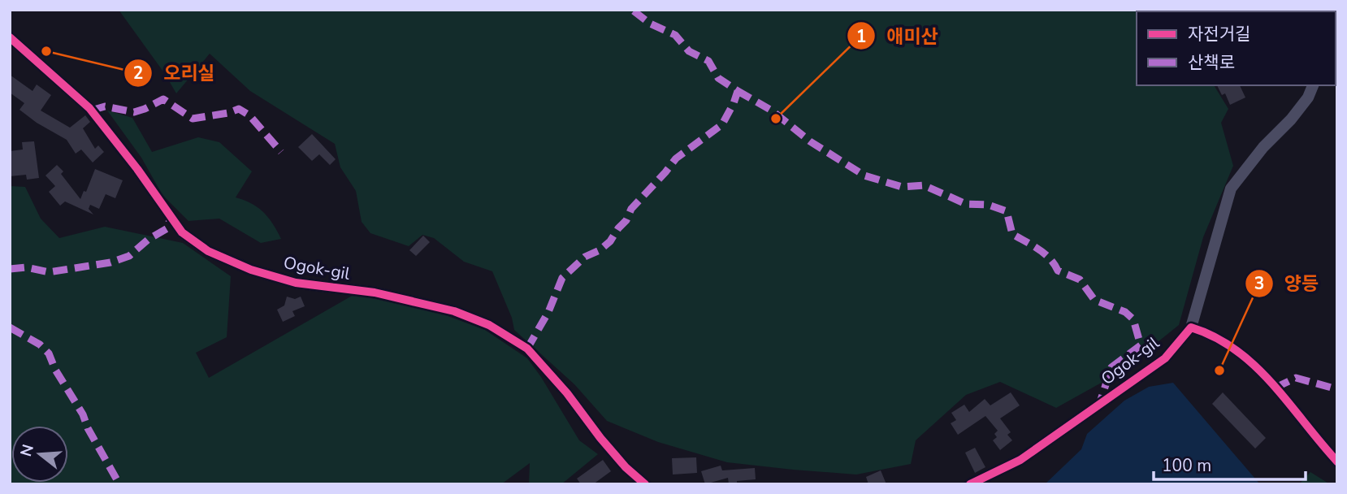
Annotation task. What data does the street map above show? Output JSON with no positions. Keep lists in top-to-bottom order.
{
  "streets": {
    "street": ["Ogok-gil"]
  },
  "places": ["오리실", "애미산", "양등"],
  "legend": ["자전거길", "산책로"],
  "scale_bar": "100 m",
  "north": "left"
}
